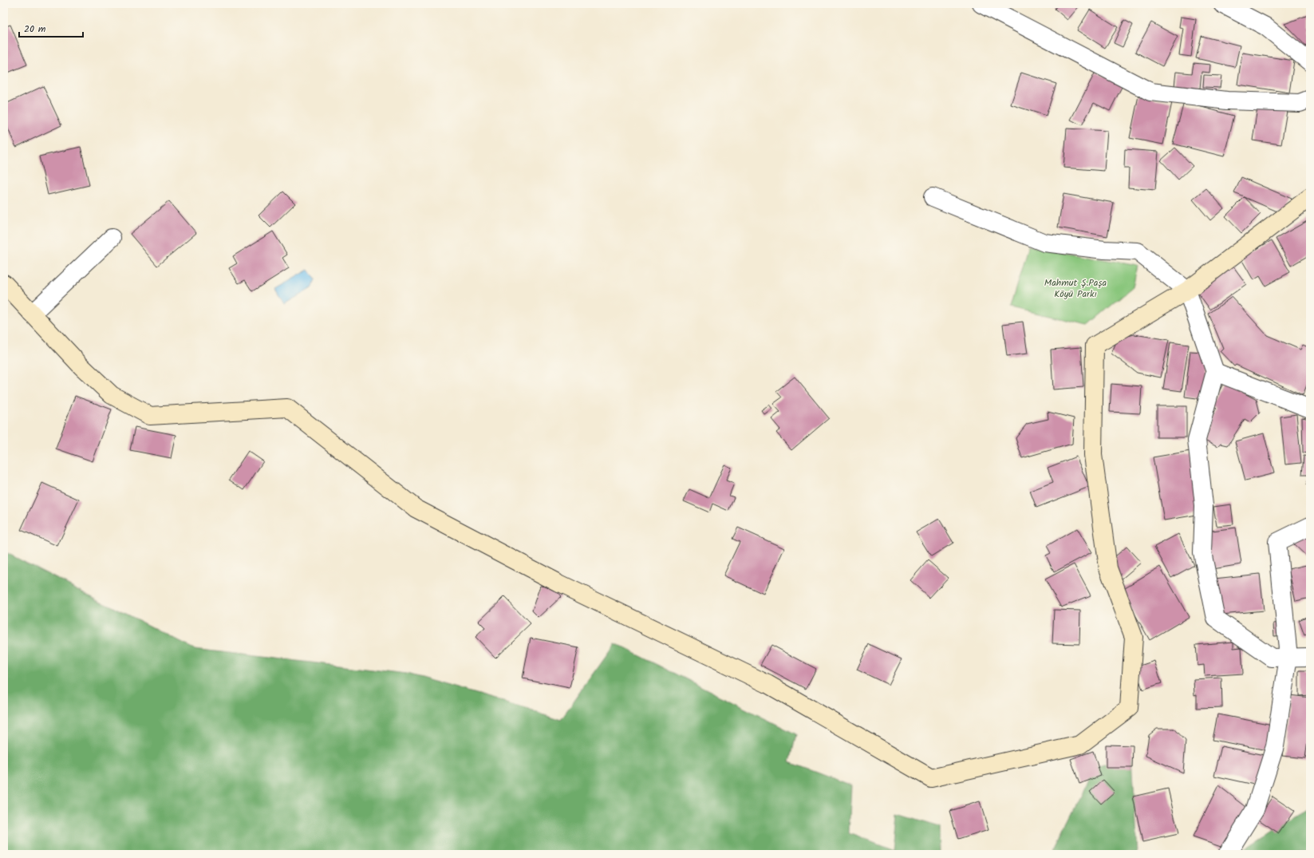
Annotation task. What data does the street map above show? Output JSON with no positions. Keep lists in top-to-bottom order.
{
  "parks": ["Mahmut Ş.Paşa Köyü Parkı"],
  "scale_bar": "20 m"
}
